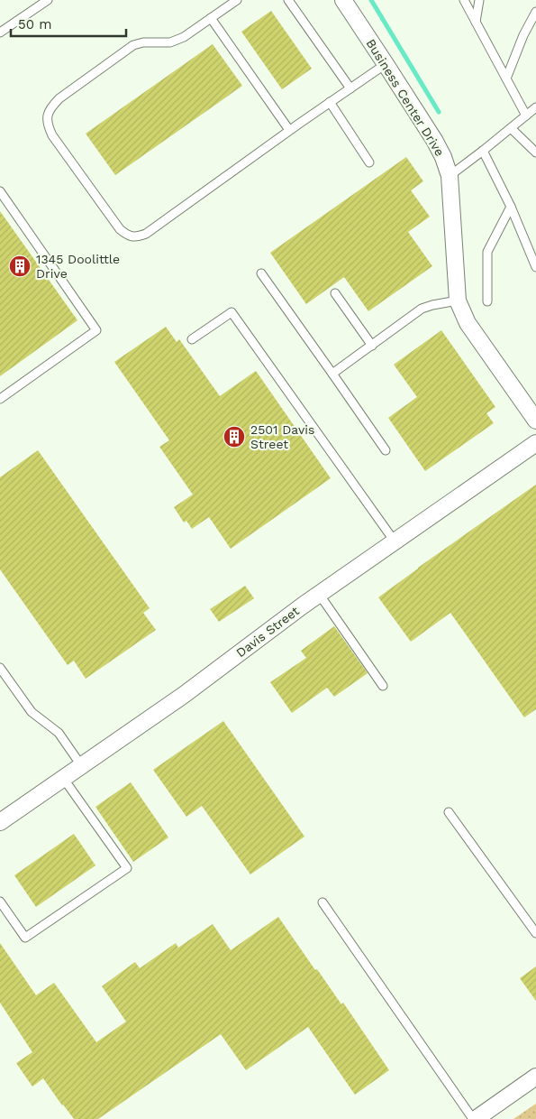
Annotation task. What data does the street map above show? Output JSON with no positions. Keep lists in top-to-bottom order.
{
  "streets": {
    "street": ["Business Center Drive", "Davis Street"]
  },
  "places": {
    "building": ["1345 Doolittle Drive", "2501 Davis Street"]
  },
  "scale_bar": "50 m"
}
